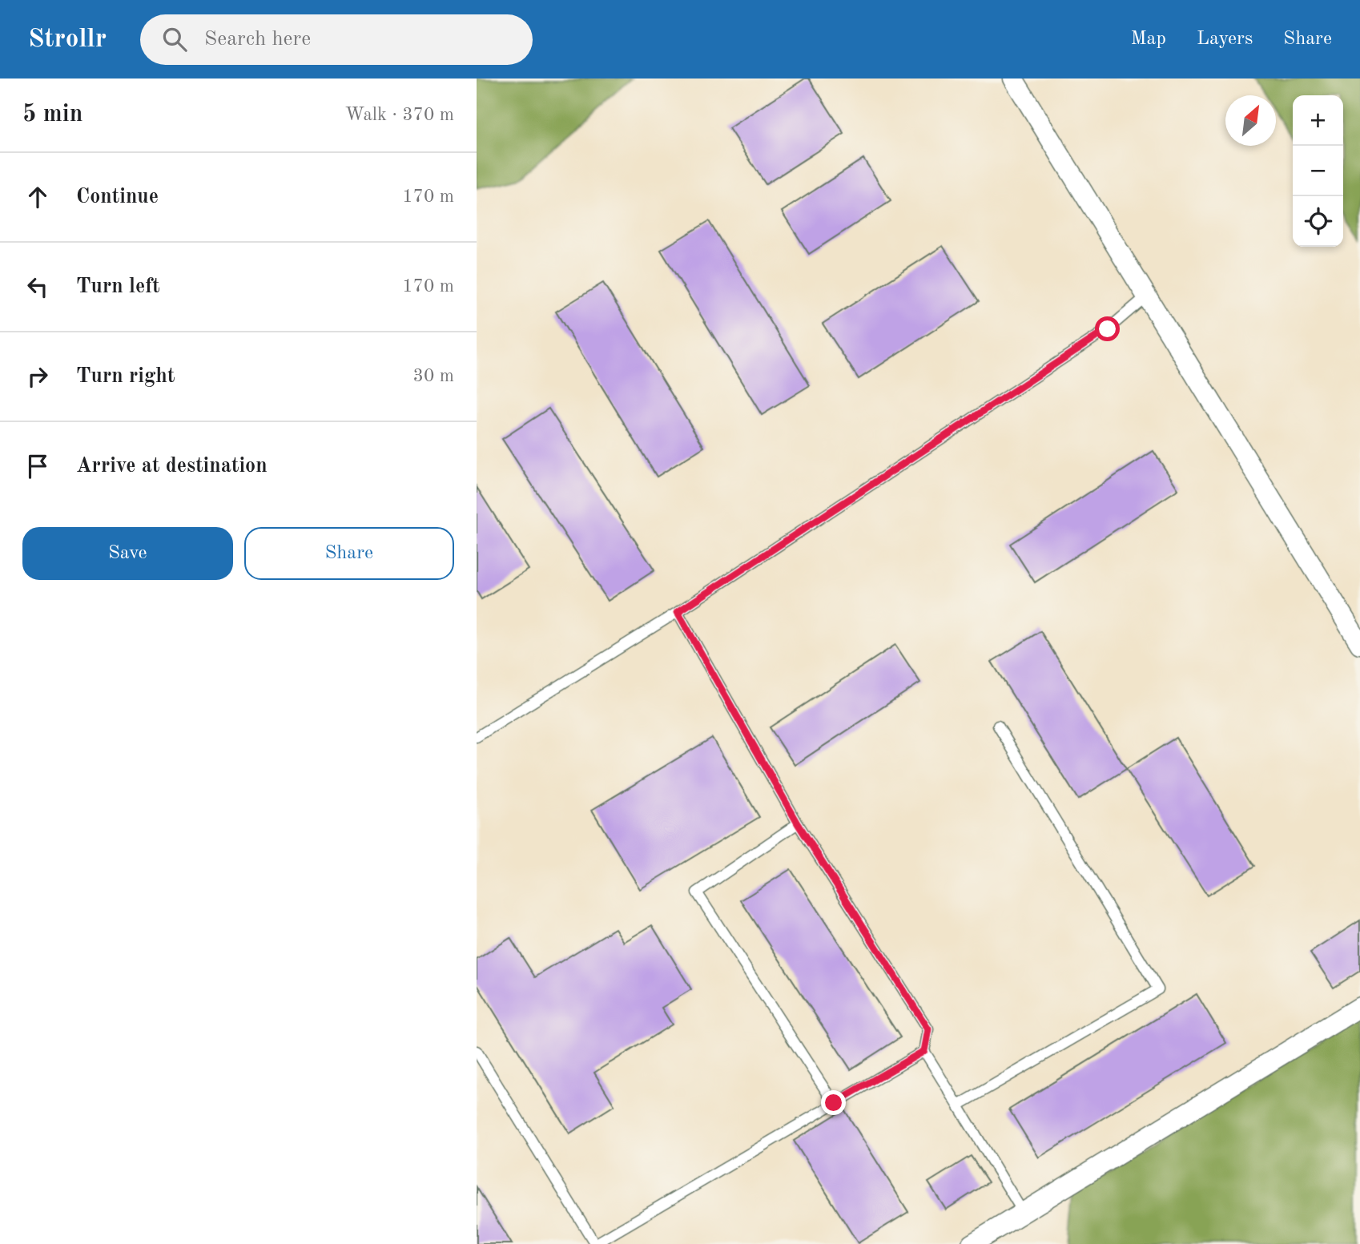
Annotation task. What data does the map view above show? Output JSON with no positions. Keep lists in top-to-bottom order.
{
  "north": "top right",
  "page": {
    "header": "Strollr",
    "search": "Search here",
    "nav": ["Map", "Layers", "Share"],
    "heading": ["5 min", "Walk · 370 m"],
    "map_buttons": ["+", "−"],
    "list": [
      ["Continue", "170 m"],
      ["Turn left", "170 m"],
      ["Turn right", "30 m"],
      "Arrive at destination"
    ],
    "buttons": ["Save", "Share"]
  }
}
